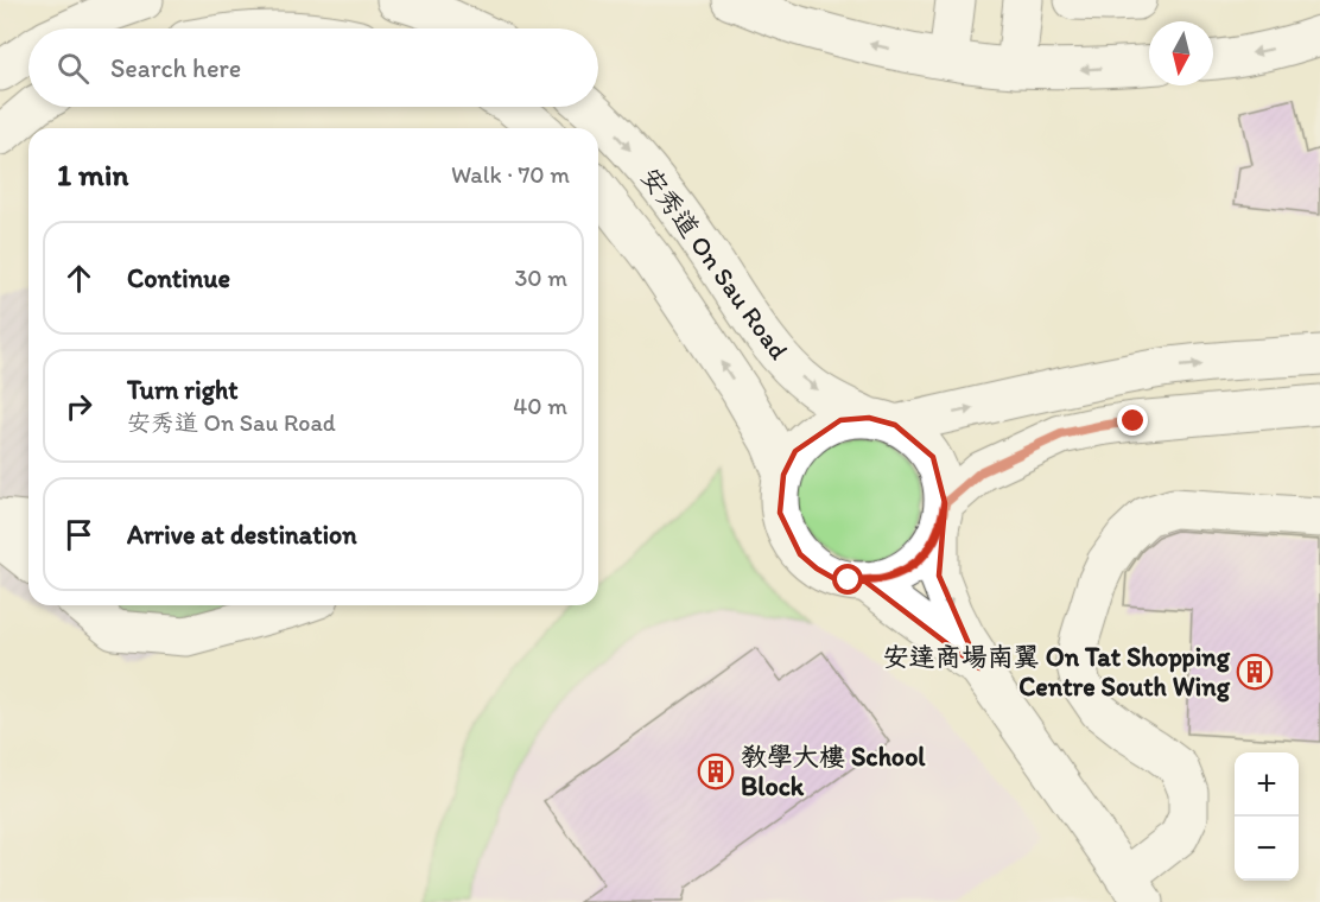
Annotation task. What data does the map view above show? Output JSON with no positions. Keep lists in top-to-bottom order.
{
  "streets": {
    "main road": ["安秀道 On Sau Road"]
  },
  "places": {
    "building": ["安達商場南翼 On Tat Shopping Centre South Wing", "教學大樓 School Block"]
  },
  "north": "bottom",
  "page": {
    "search": "Search here",
    "heading": ["1 min", "Walk · 70 m"],
    "list": [
      ["Continue", "30 m"],
      ["Turn right", "安秀道 On Sau Road", "40 m"],
      "Arrive at destination"
    ],
    "map_buttons": ["+", "−"]
  }
}
